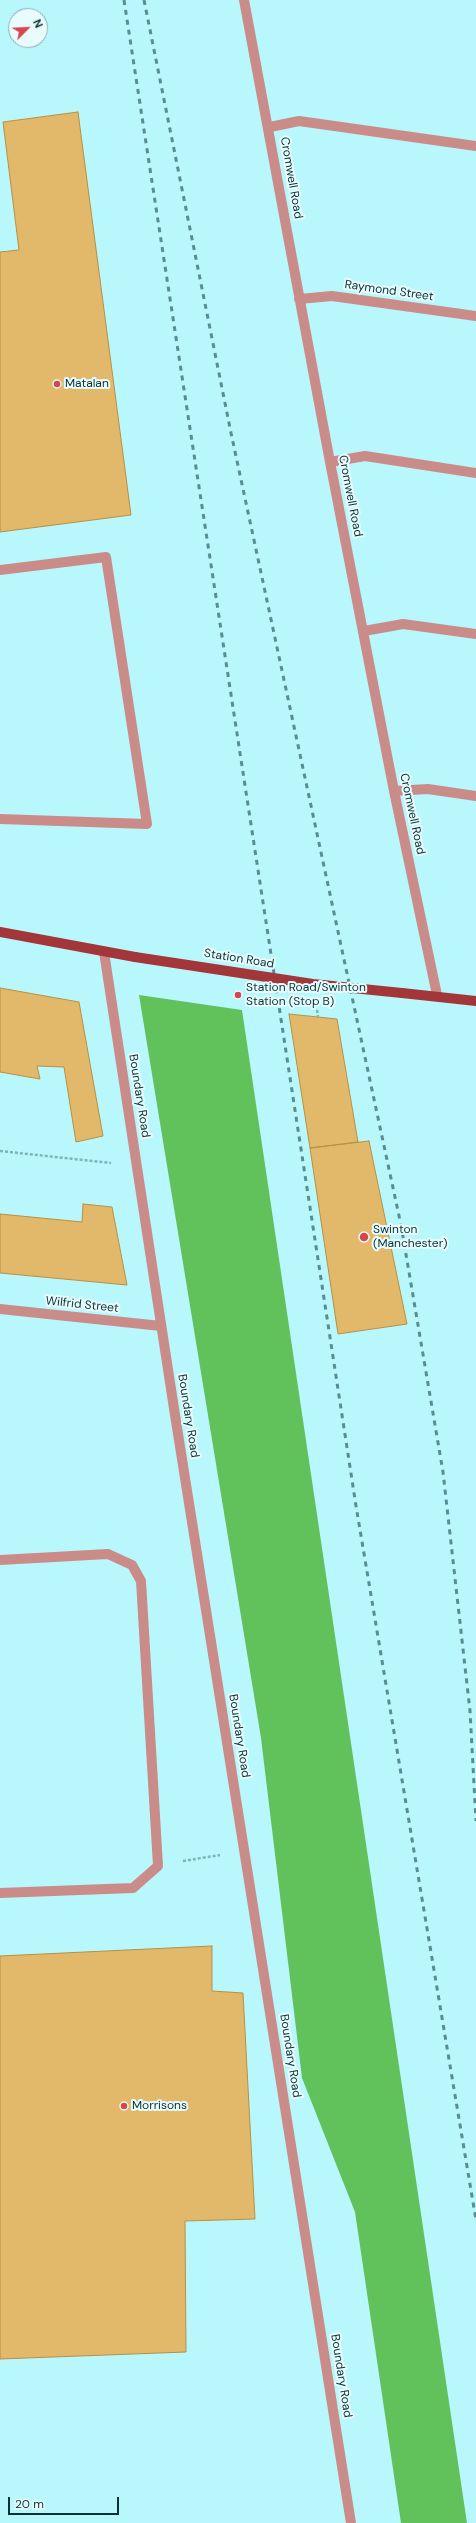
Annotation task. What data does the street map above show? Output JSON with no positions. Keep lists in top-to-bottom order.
{
  "streets": {
    "main road": ["Station Road"],
    "street": [
      "Cromwell Road",
      "Raymond Street",
      "Boundary Road",
      "Wilfrid Street"
    ]
  },
  "crossings": [
    ["Cromwell Road", "Raymond Street"],
    ["Cromwell Road", "Station Road"],
    ["Station Road", "Boundary Road"],
    ["Boundary Road", "Wilfrid Street"]
  ],
  "places": [
    "Matalan",
    "Station Road/Swinton Station (Stop B)",
    "Swinton (Manchester)",
    "Morrisons"
  ],
  "scale_bar": "20 m",
  "north": "top right"
}
